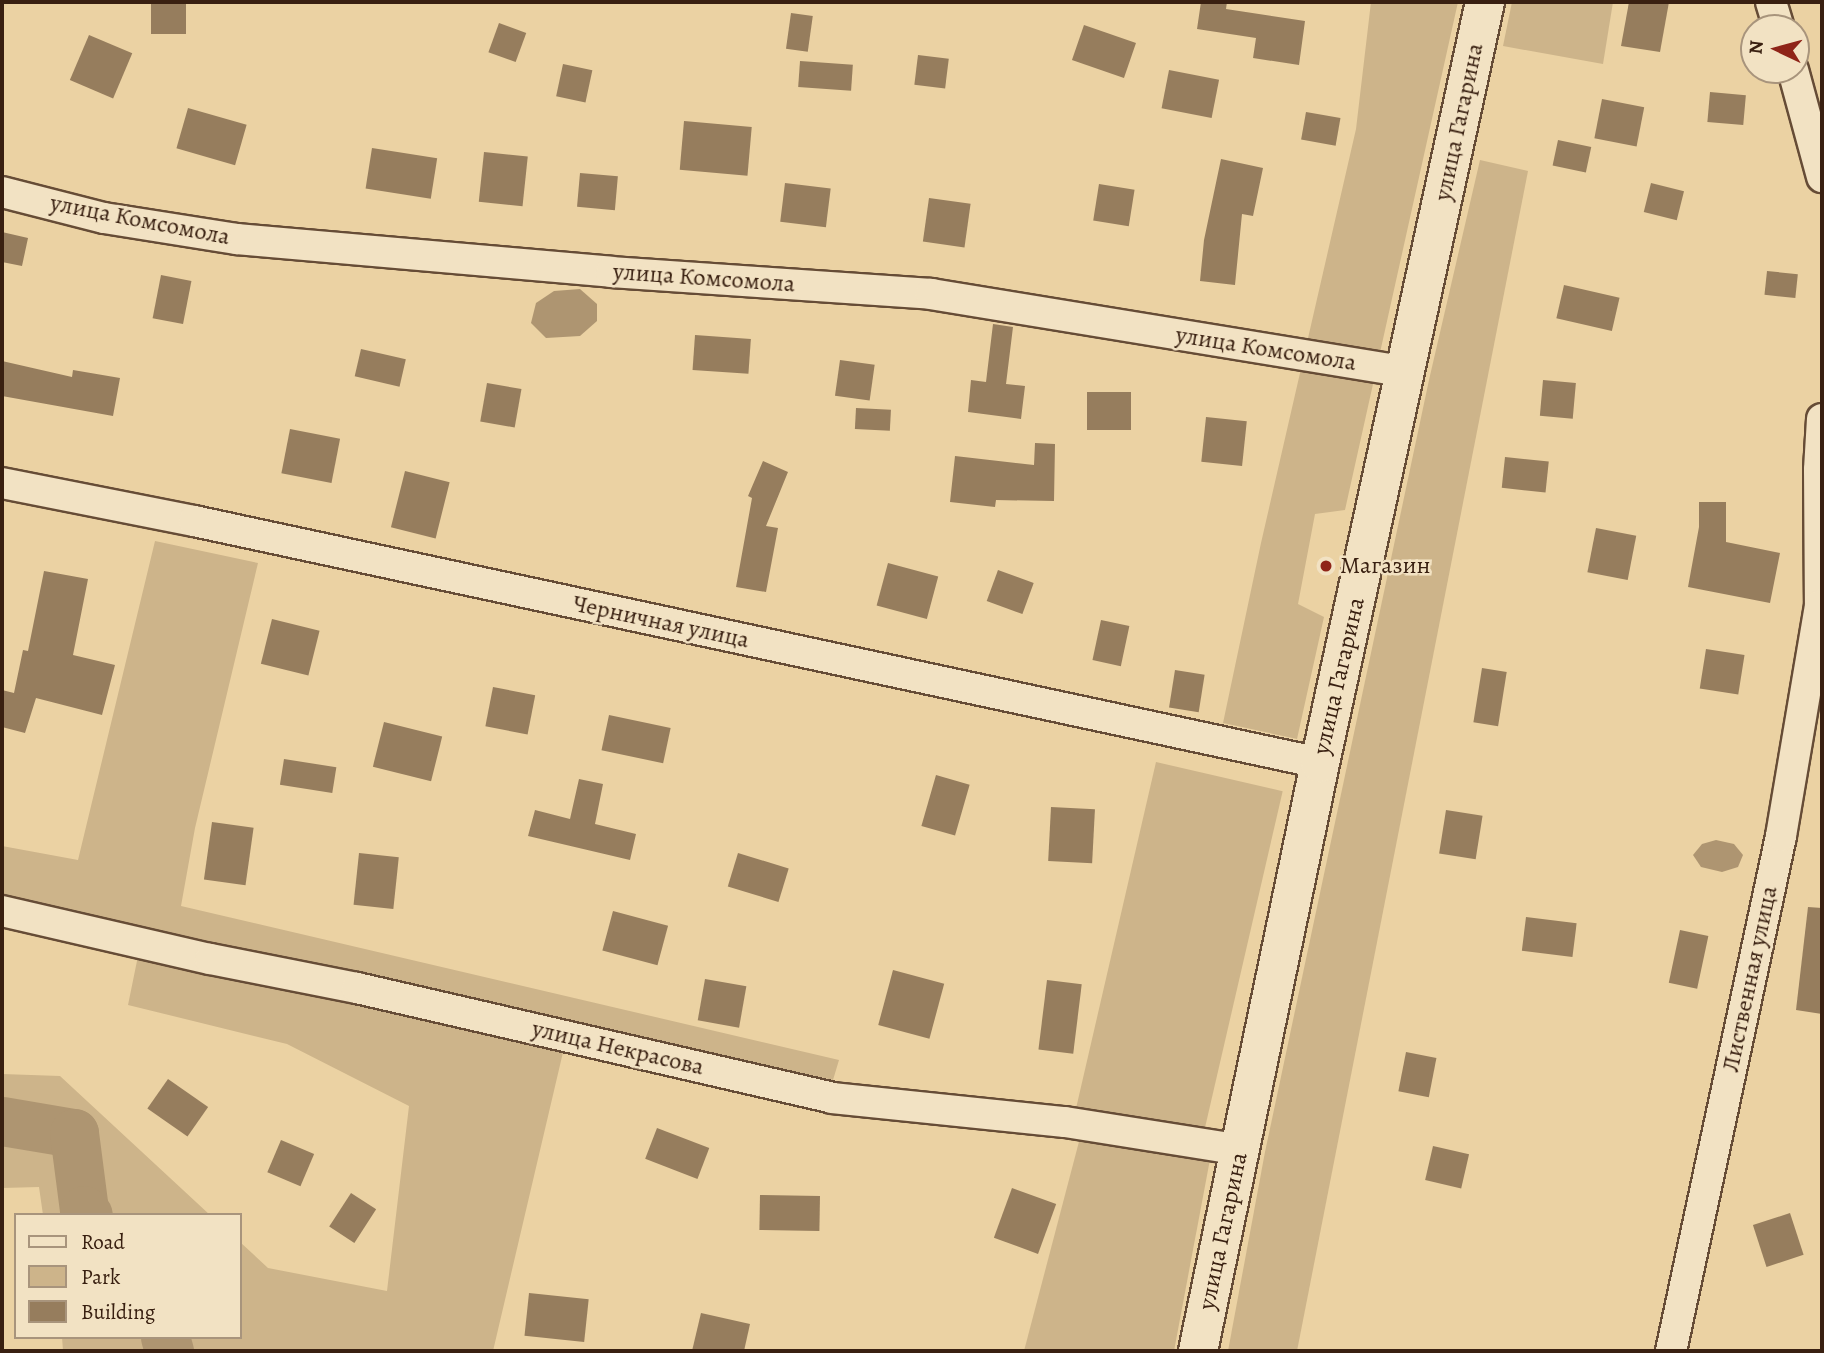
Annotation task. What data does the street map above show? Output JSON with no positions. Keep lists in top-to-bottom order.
{
  "streets": {
    "main road": ["улица Гагарина"],
    "street": [
      "улица Комсомола",
      "Черничная улица",
      "Лиственная улица",
      "улица Некрасова"
    ]
  },
  "crossings": [
    ["улица Гагарина", "улица Комсомола"],
    ["улица Гагарина", "Черничная улица"],
    ["улица Гагарина", "улица Некрасова"]
  ],
  "places": ["Магазин"],
  "legend": ["Road", "Park", "Building"],
  "north": "left"
}
